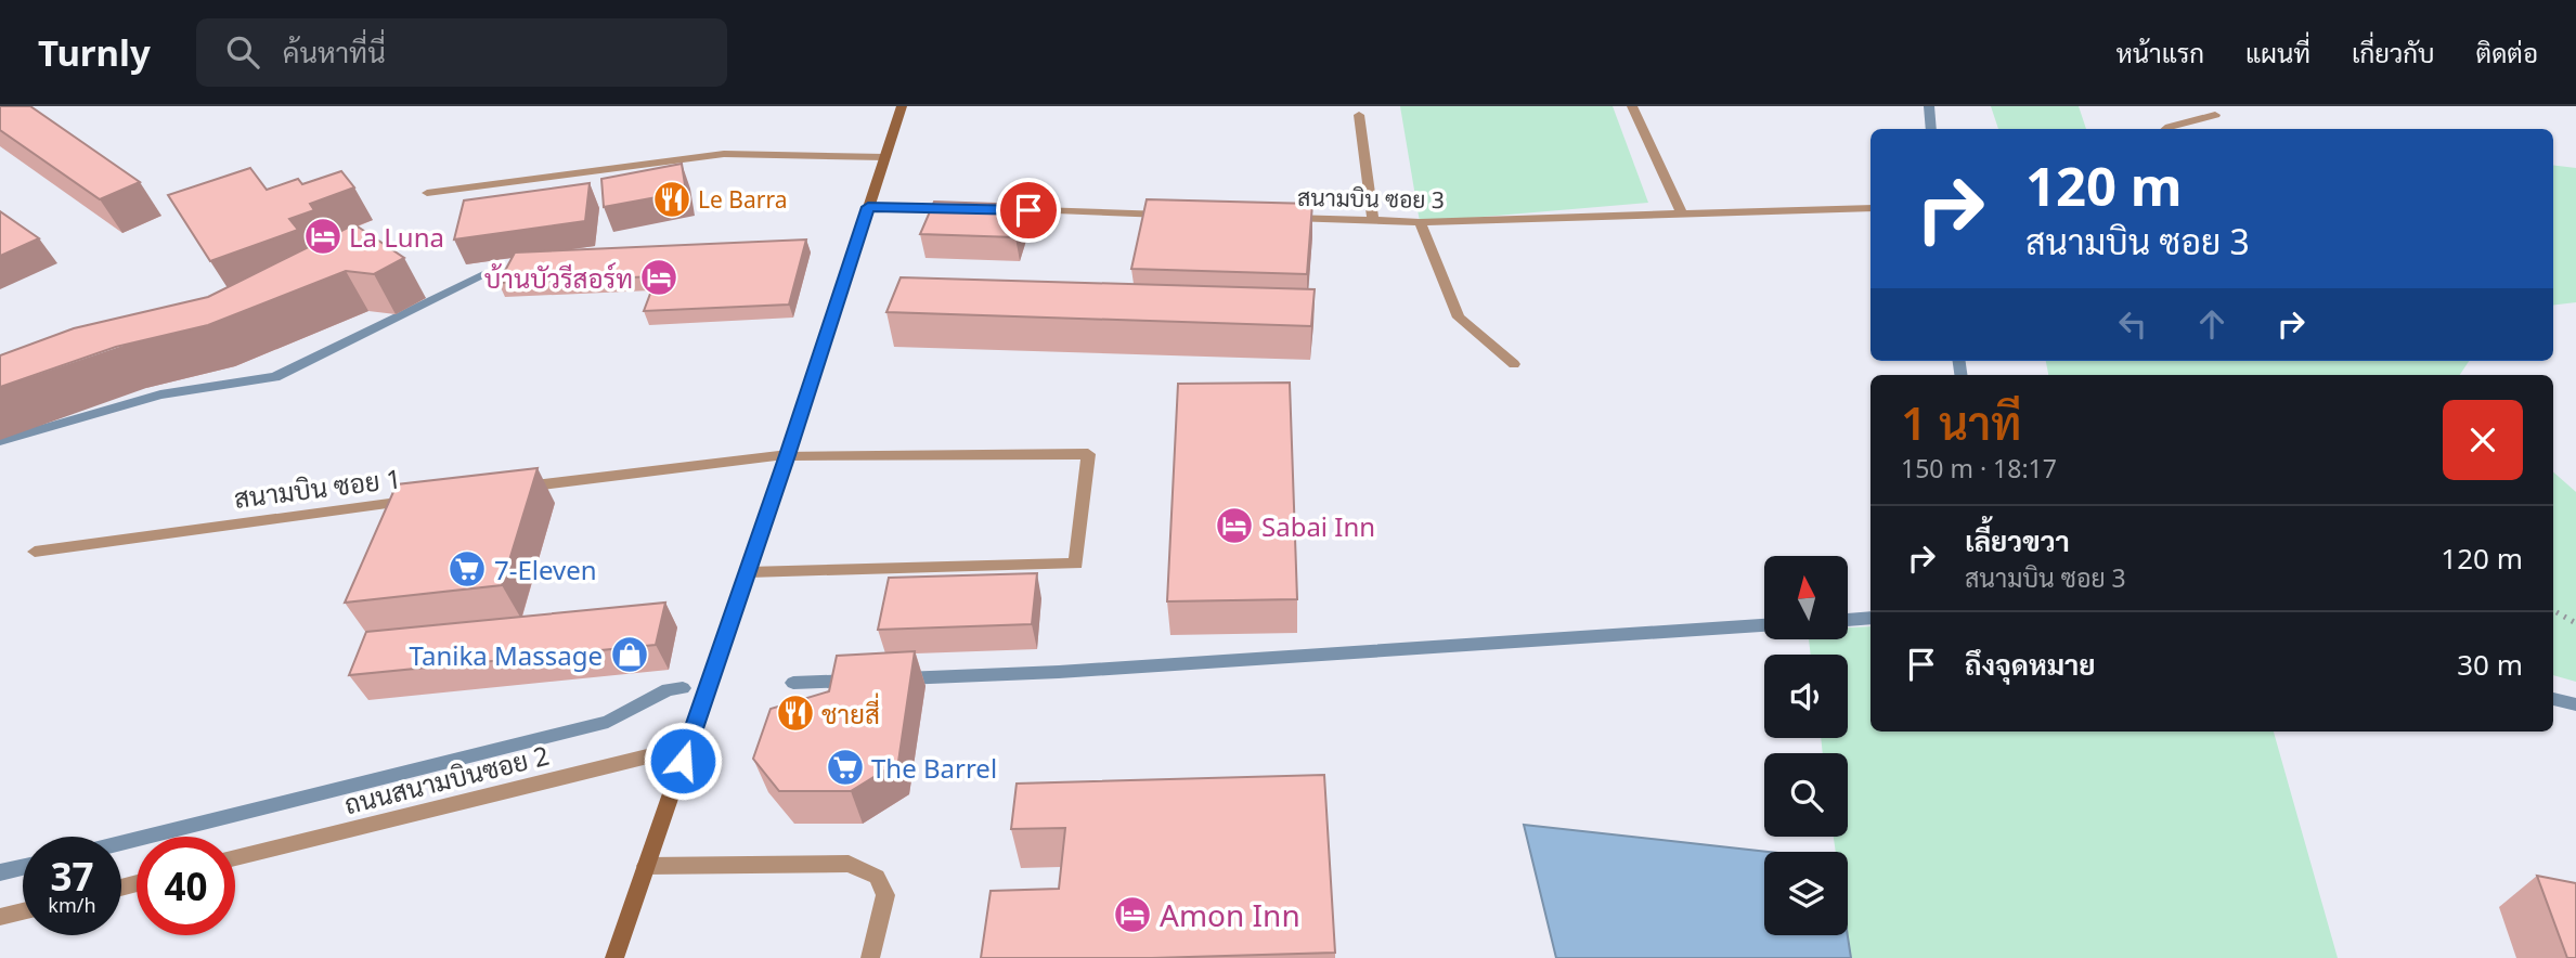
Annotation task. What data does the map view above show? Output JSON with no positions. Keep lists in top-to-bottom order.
{
  "streets": {
    "street": ["สนามบิน ซอย 3", "สนามบิน ซอย 1", "ถนนสนามบินซอย 2"]
  },
  "places": {
    "restaurant": ["Le Barra", "ชายสี่"],
    "hotel": [
      "La Luna",
      "บ้านบัวรีสอร์ท",
      "Sabai Inn",
      "Amon Inn"
    ],
    "supermarket": ["7-Eleven", "The Barrel"],
    "shop": ["Tanika Massage"]
  },
  "north": "top",
  "page": {
    "header": "Turnly",
    "search": "ค้นหาที่นี่",
    "nav": [
      "หน้าแรก",
      "แผนที่",
      "เกี่ยวกับ",
      "ติดต่อ"
    ],
    "turn": ["120 m", "สนามบิน ซอย 3"],
    "heading": ["1 นาที", "150 m · 18:17"],
    "list": [
      {
        "name": "เลี้ยวขวา",
        "note": "สนามบิน ซอย 3",
        "value": "120 m"
      },
      {
        "name": "ถึงจุดหมาย",
        "value": "30 m"
      }
    ],
    "speed": "37 km/h",
    "limit": "40"
  }
}
